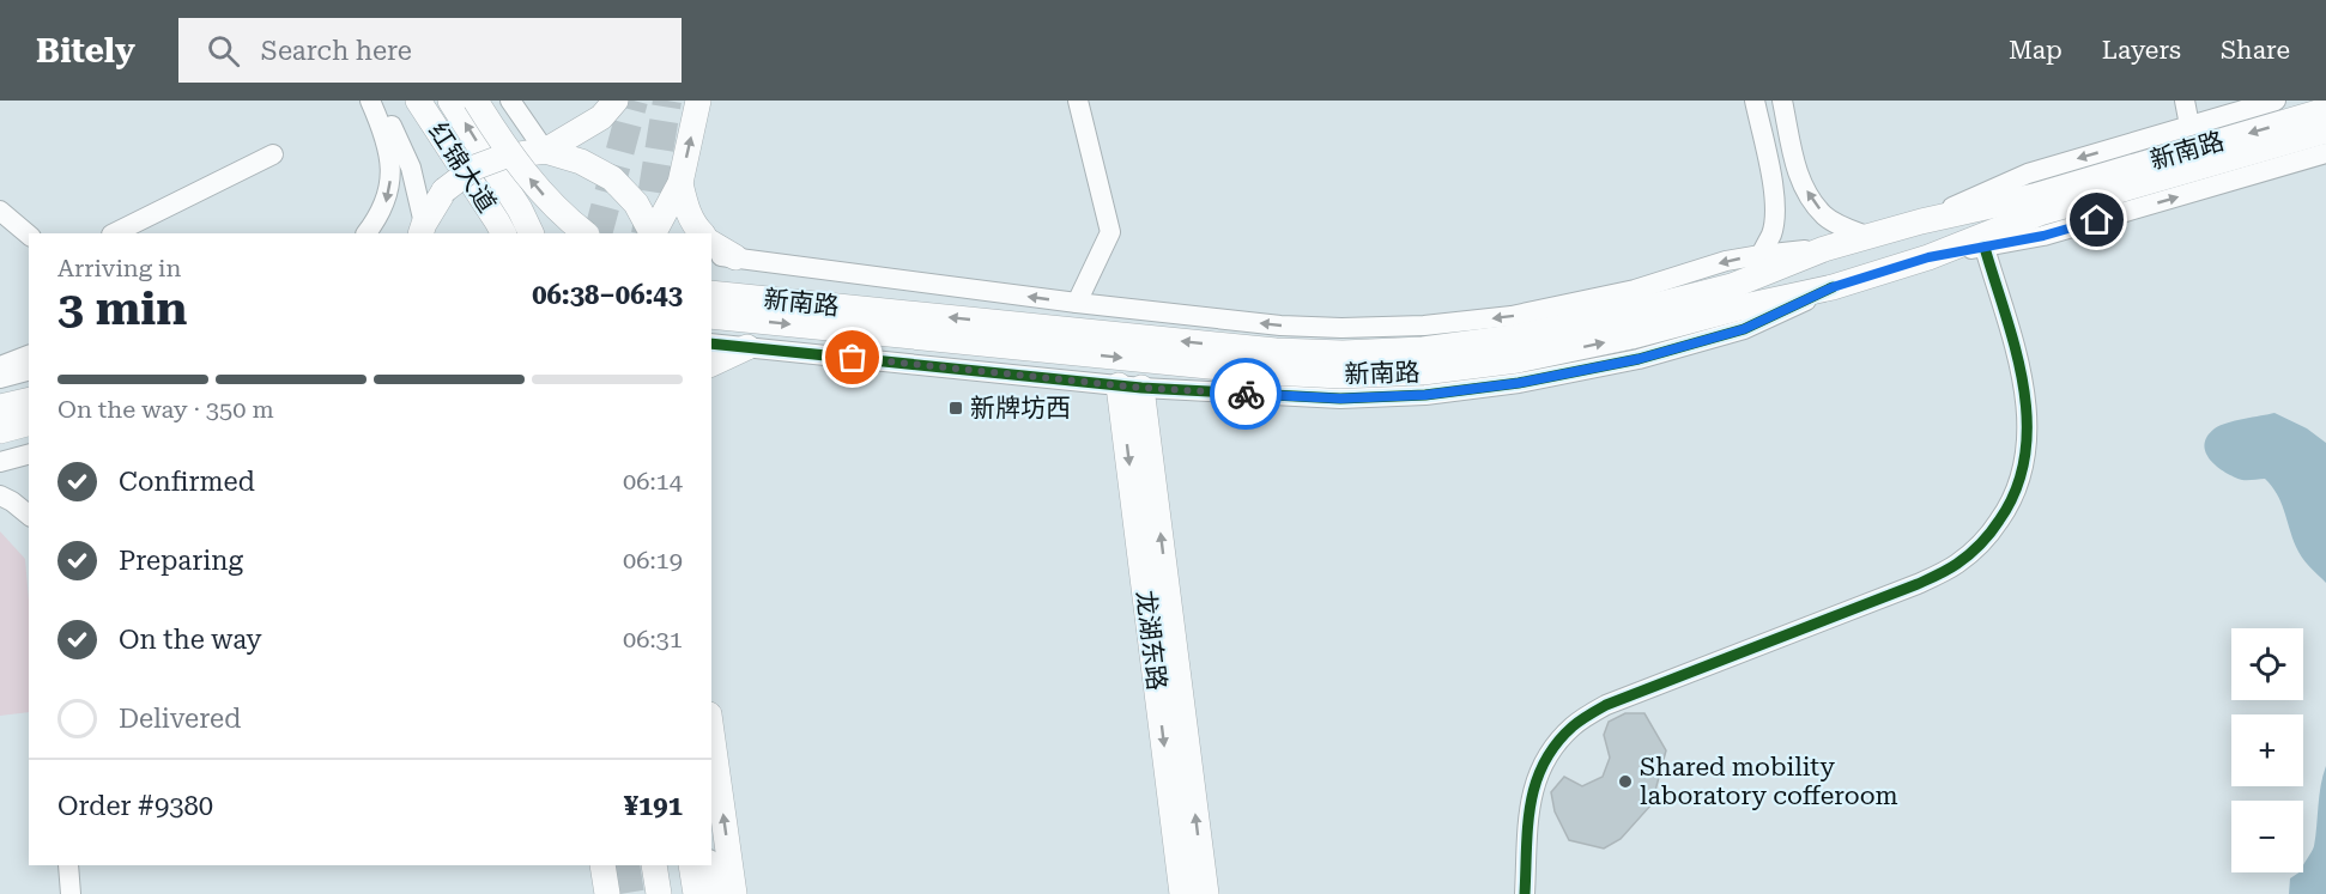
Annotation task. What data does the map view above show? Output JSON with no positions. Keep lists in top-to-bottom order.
{
  "streets": {
    "main road": ["新南路", "红锦大道", "龙湖东路"]
  },
  "crossings": [
    ["新南路", "龙湖东路"]
  ],
  "places": {
    "transit": ["新牌坊西"],
    "other": ["Shared mobility laboratory cofferoom"]
  },
  "page": {
    "header": "Bitely",
    "search": "Search here",
    "nav": ["Map", "Layers", "Share"],
    "heading": ["3 min", "Arriving in", "06:38–06:43"],
    "panel": ["Order #9380", "¥191"],
    "bar": "On the way · 350 m",
    "list": [
      ["Confirmed", "06:14"],
      ["Preparing", "06:19"],
      ["On the way", "06:31"],
      "Delivered"
    ],
    "map_buttons": ["+", "−"]
  }
}
